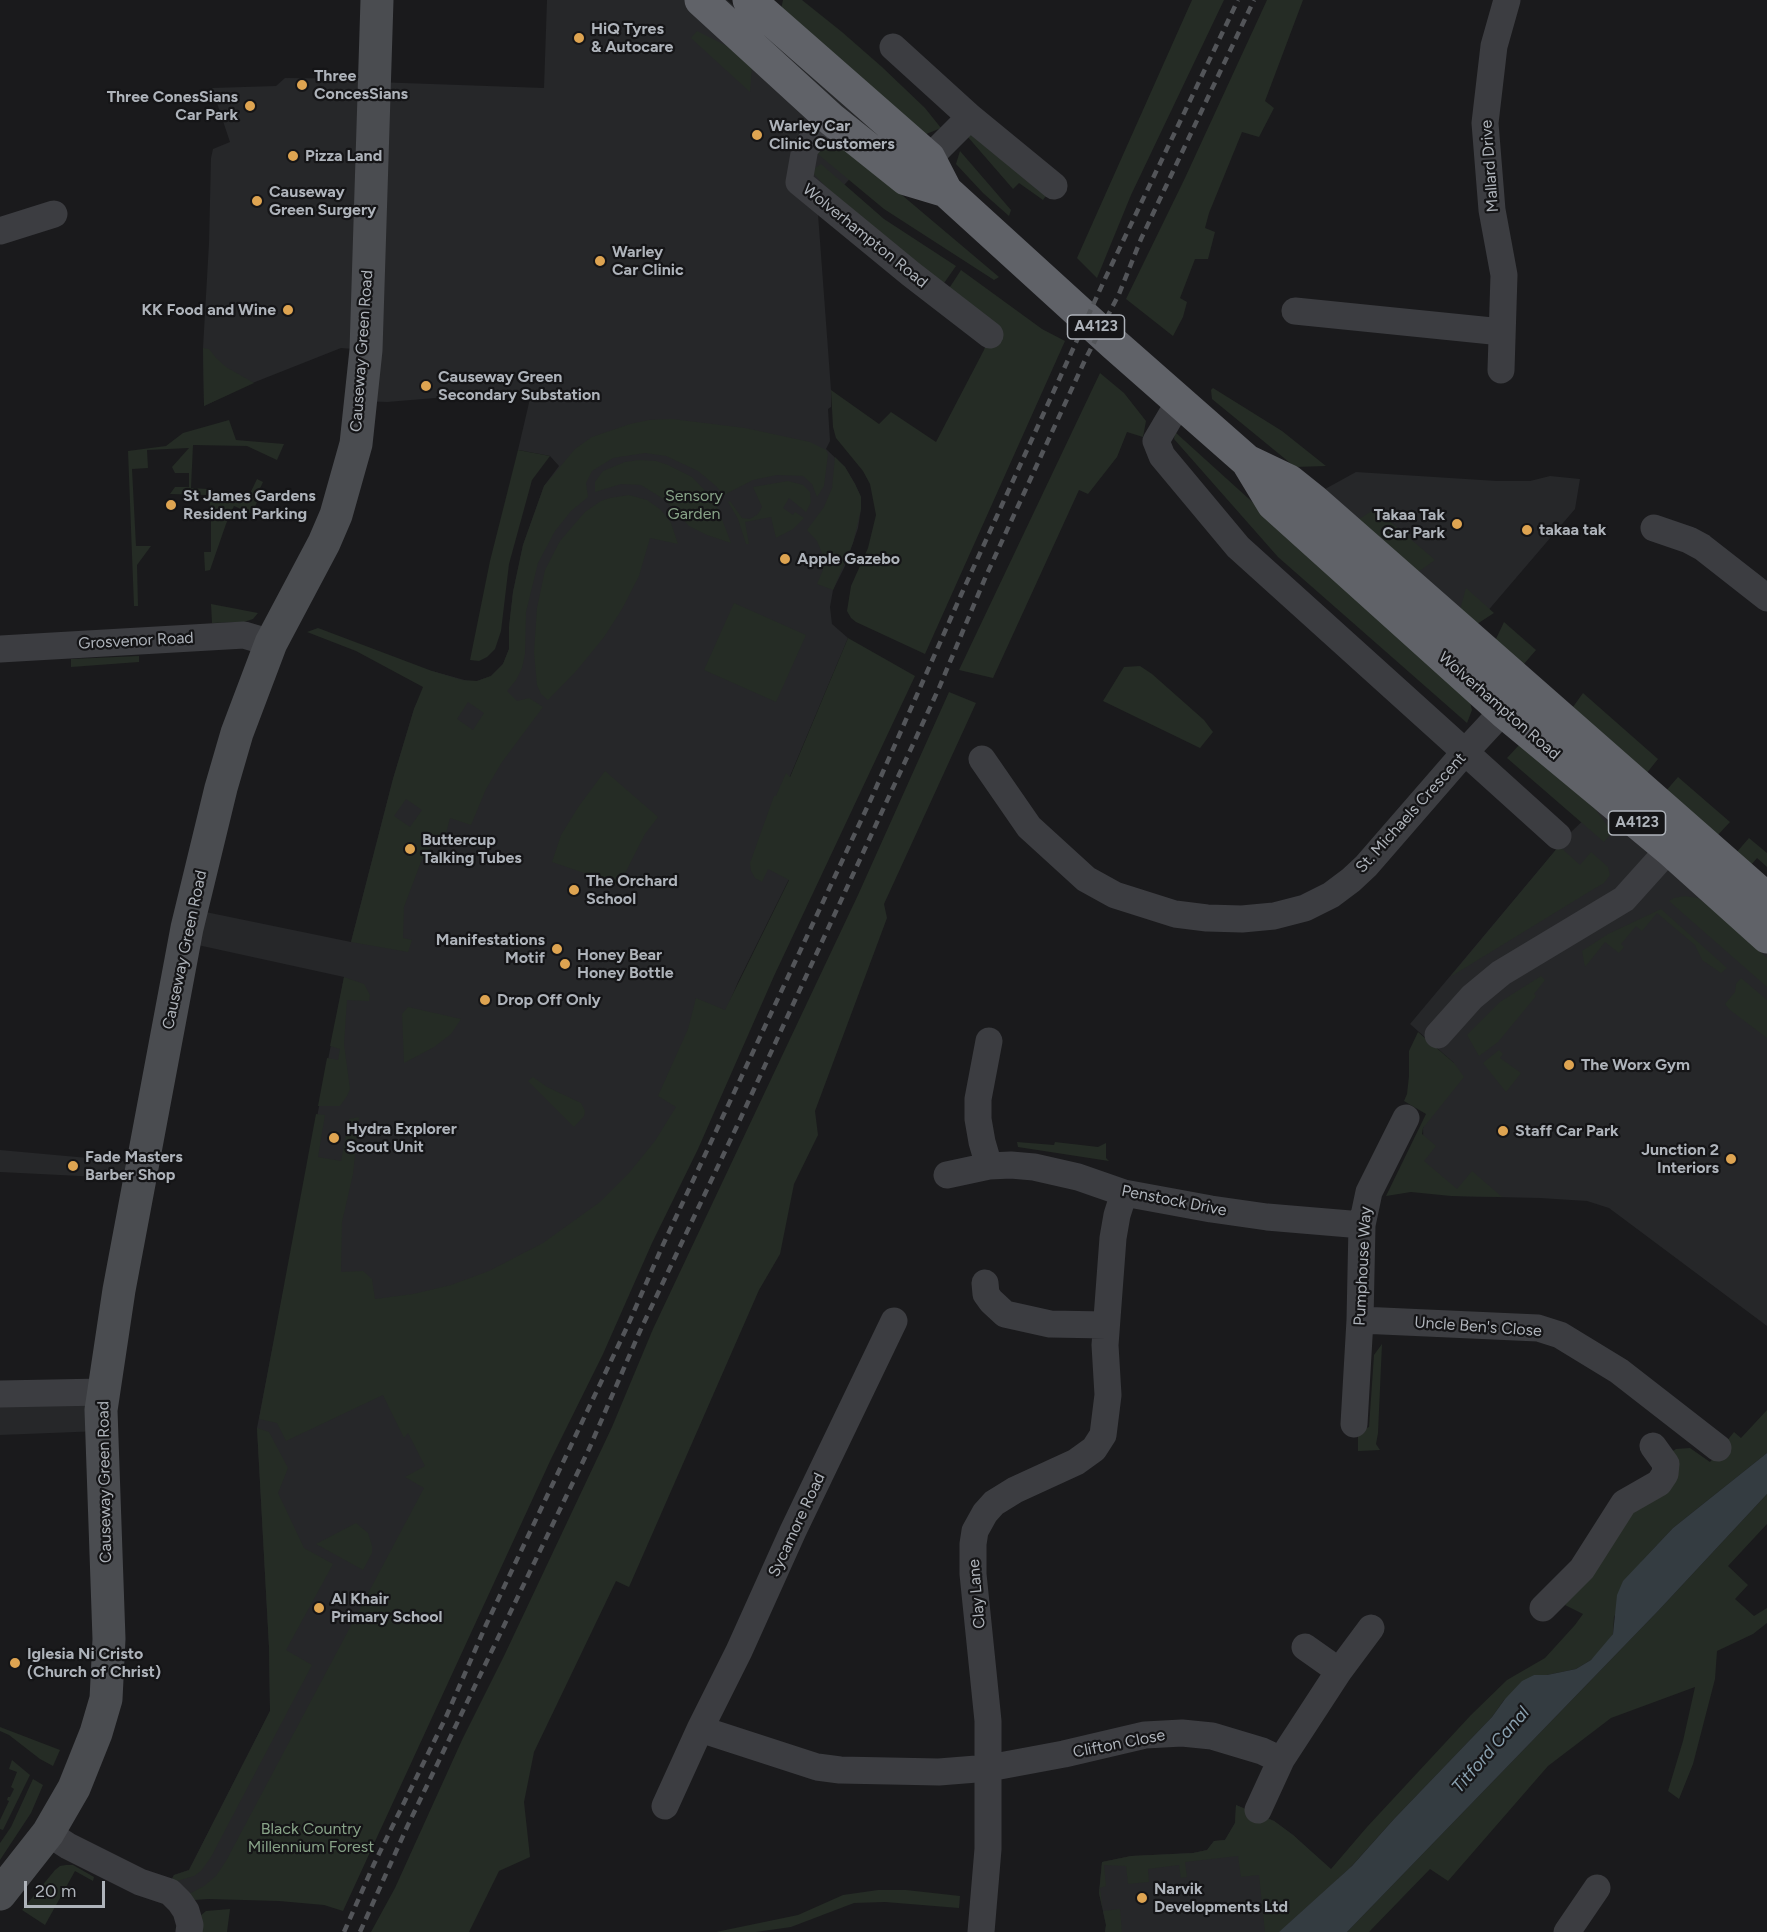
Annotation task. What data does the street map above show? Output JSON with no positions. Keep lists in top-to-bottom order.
{
  "streets": {
    "highway": ["Wolverhampton Road", "A4123"],
    "main road": ["Causeway Green Road"],
    "street": [
      "Mallard Drive",
      "Grosvenor Road",
      "St. Michaels Crescent",
      "Penstock Drive",
      "Pumphouse Way",
      "Uncle Ben's Close",
      "Sycamore Road",
      "Clay Lane",
      "Clifton Close"
    ]
  },
  "crossings": [
    ["Wolverhampton Road", "St. Michaels Crescent"],
    ["Causeway Green Road", "Grosvenor Road"],
    ["Penstock Drive", "Pumphouse Way"],
    ["Penstock Drive", "Clay Lane"],
    ["Pumphouse Way", "Uncle Ben's Close"],
    ["Clay Lane", "Clifton Close"]
  ],
  "water": ["Titford Canal"],
  "parks": ["Sensory Garden", "Black Country Millennium Forest"],
  "places": [
    "HiQ Tyres & Autocare",
    "Three ConcesSians",
    "Three ConesSians Car Park",
    "Warley Car Clinic Customers",
    "Pizza Land",
    "Causeway Green Surgery",
    "Warley Car Clinic",
    "KK Food and Wine",
    "Causeway Green Secondary Substation",
    "St James Gardens Resident Parking",
    "Takaa Tak Car Park",
    "takaa tak",
    "Apple Gazebo",
    "Buttercup Talking Tubes",
    "The Orchard School",
    "Manifestations Motif",
    "Honey Bear Honey Bottle",
    "Drop Off Only",
    "The Worx Gym",
    "Staff Car Park",
    "Hydra Explorer Scout Unit",
    "Junction 2 Interiors",
    "Fade Masters Barber Shop",
    "Al Khair Primary School",
    "Iglesia Ni Cristo (Church of Christ)",
    "Narvik Developments Ltd"
  ],
  "scale_bar": "20 m"
}
